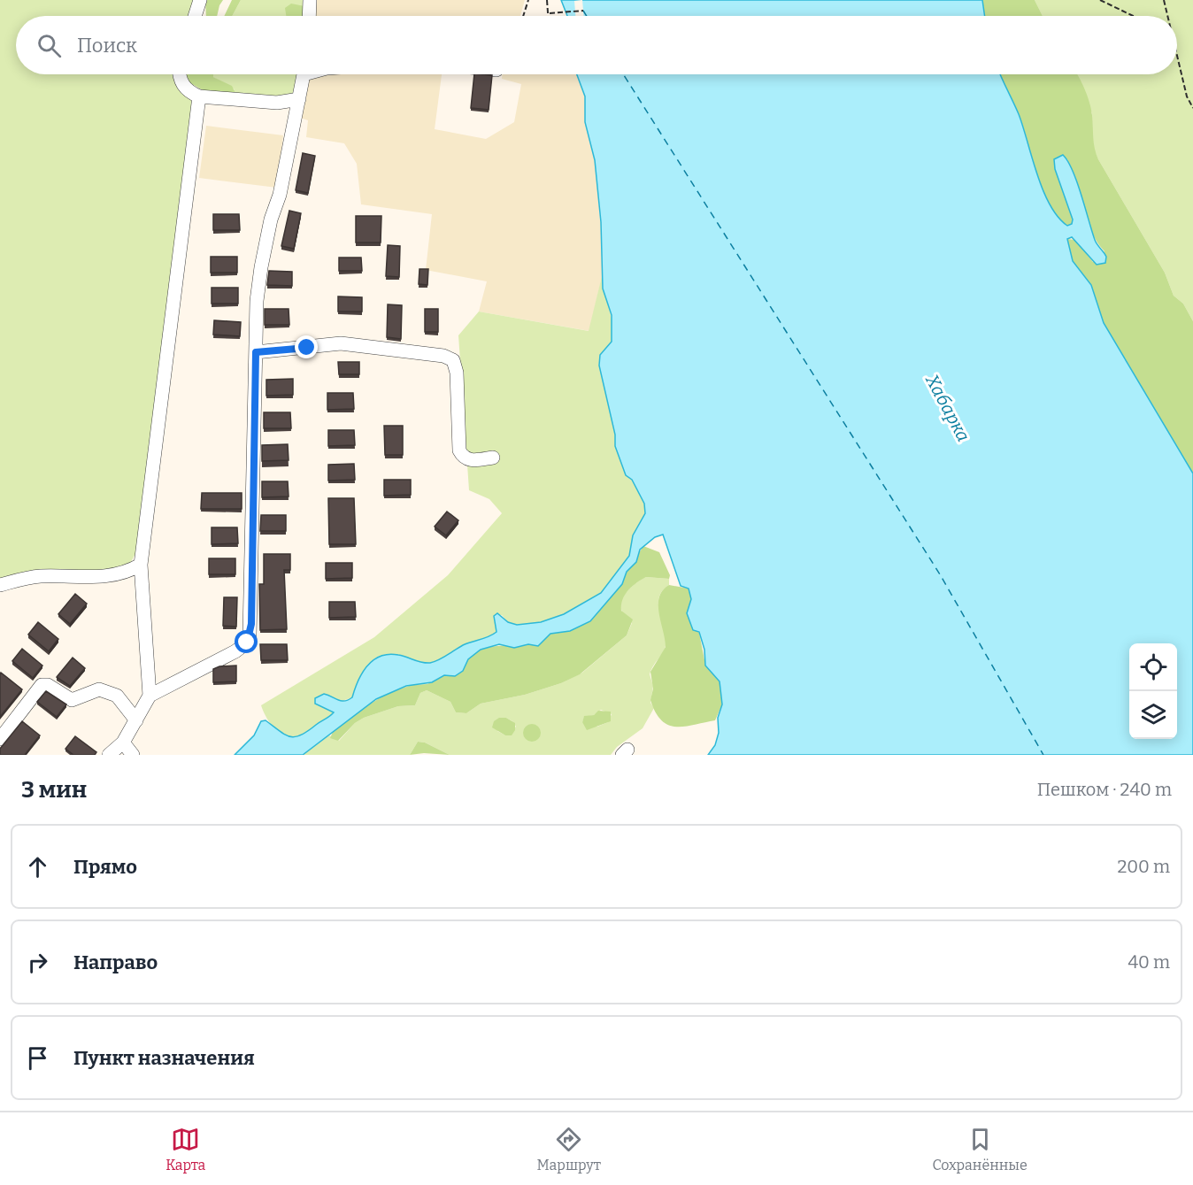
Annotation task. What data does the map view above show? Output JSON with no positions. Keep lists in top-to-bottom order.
{
  "water": ["Хабарка"],
  "page": {
    "search": "Поиск",
    "heading": ["3 мин", "Пешком · 240 m"],
    "list": [
      ["Прямо", "200 m"],
      ["Направо", "40 m"],
      "Пункт назначения"
    ],
    "nav": ["Карта", "Маршрут", "Сохранённые"]
  }
}
